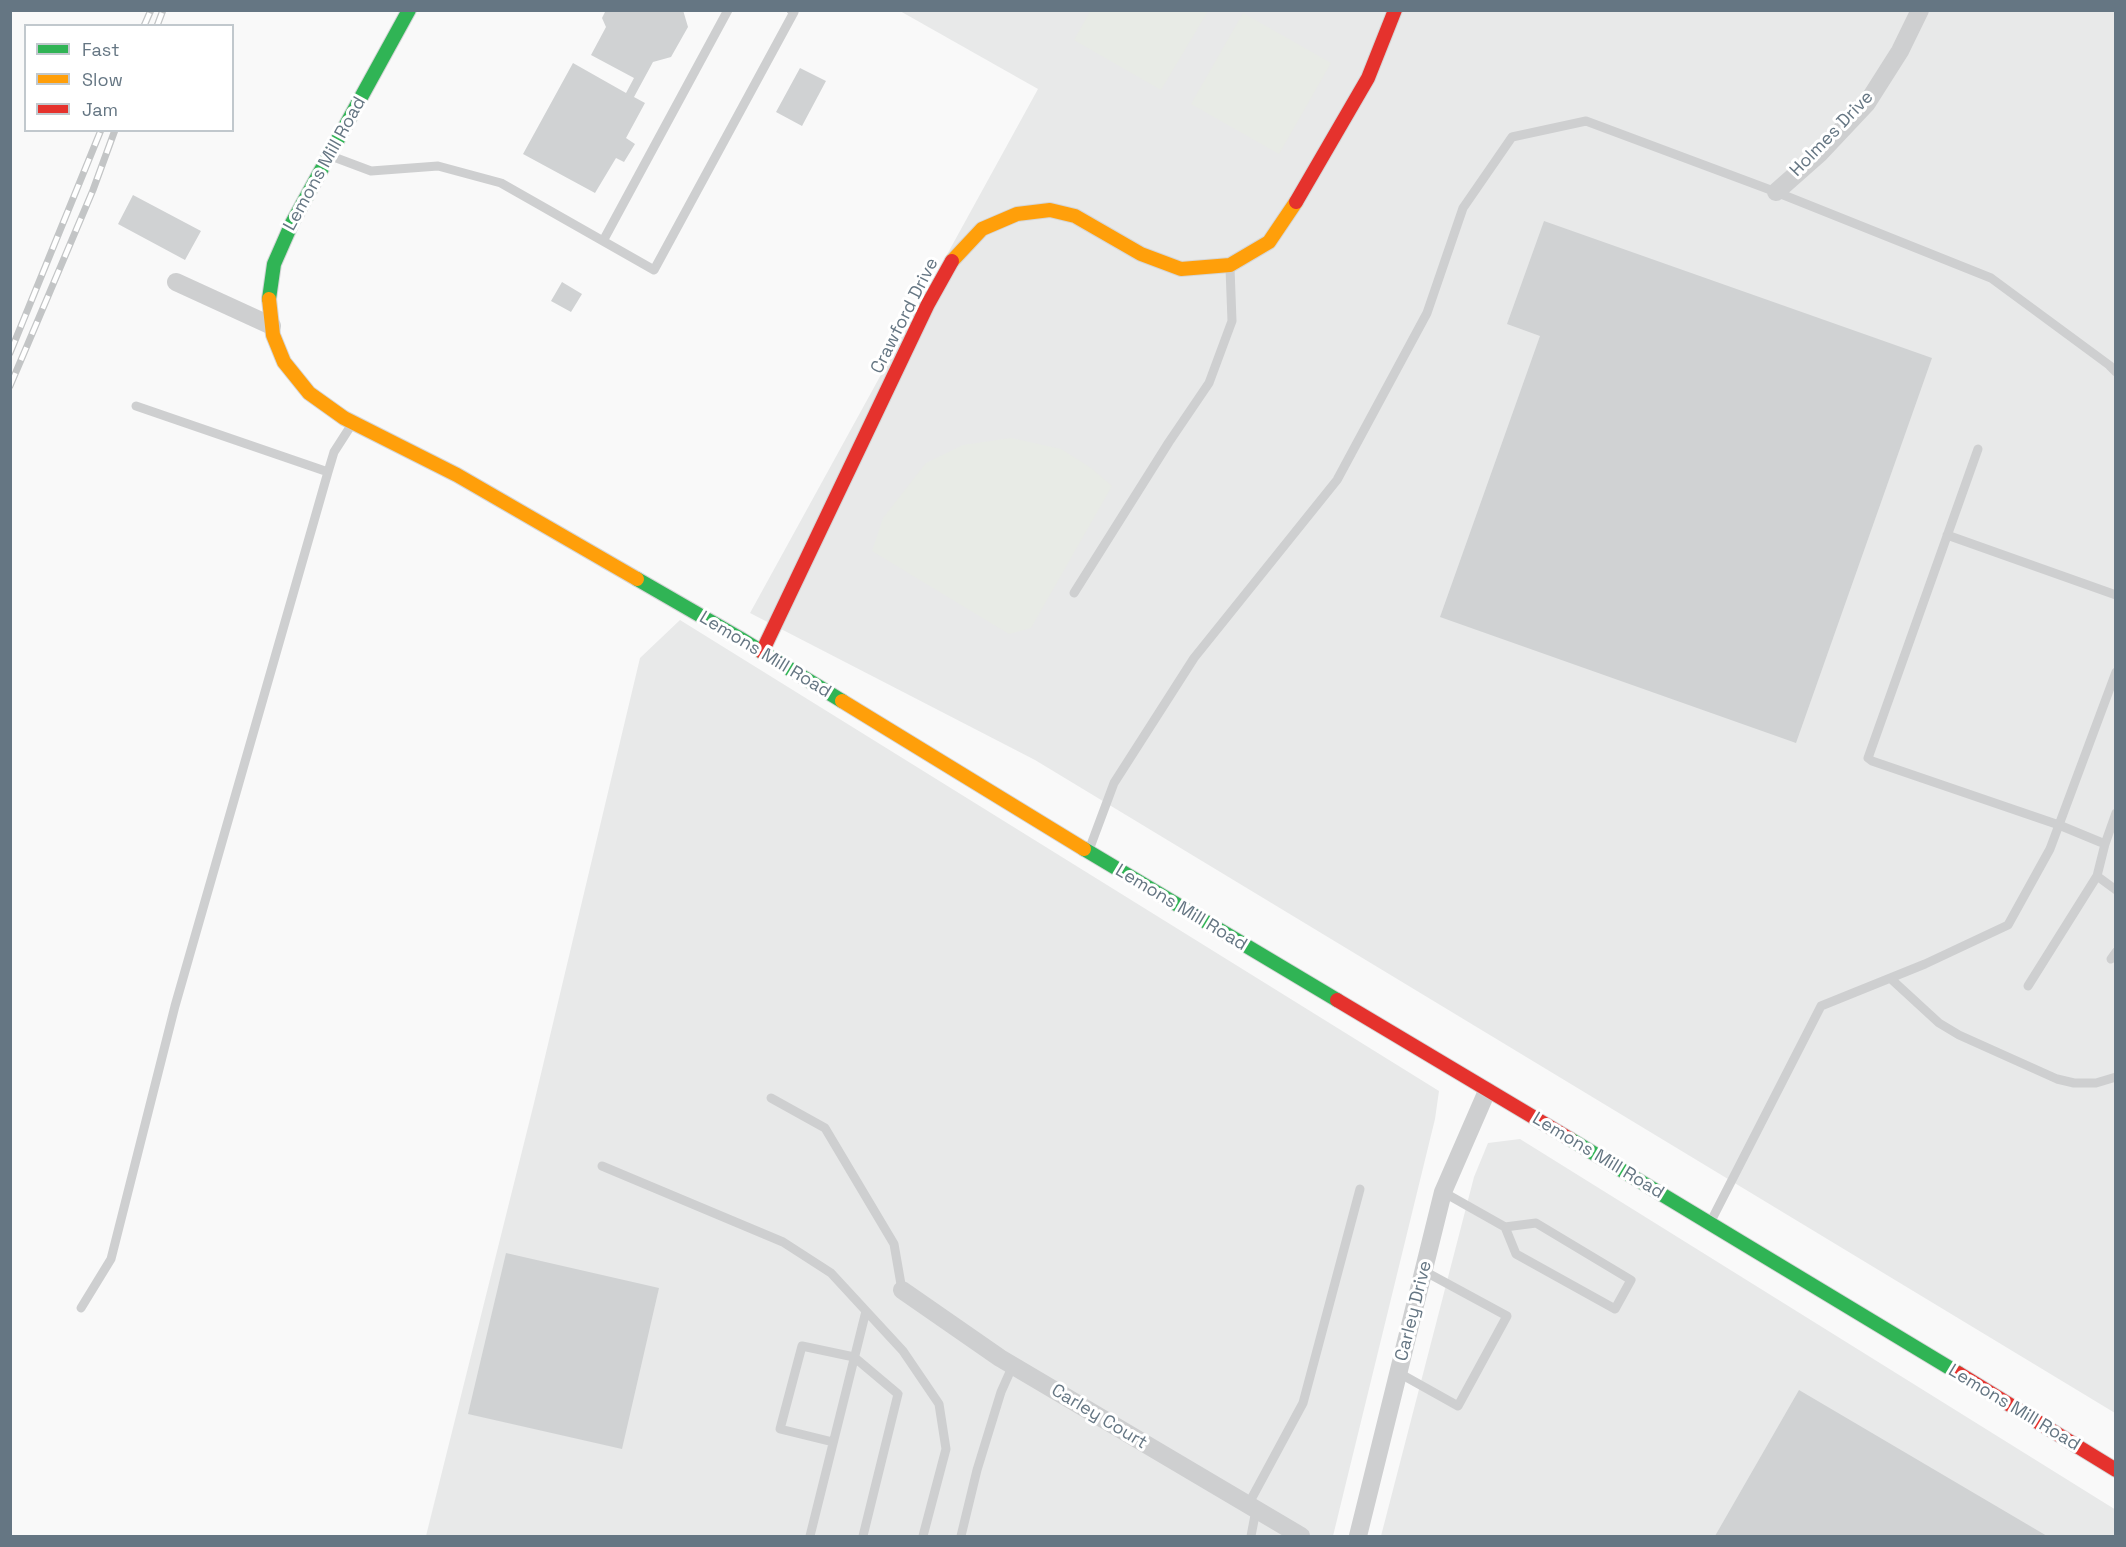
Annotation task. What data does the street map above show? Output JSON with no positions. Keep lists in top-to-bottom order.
{
  "streets": {
    "street": [
      "Holmes Drive",
      "Lemons Mill Road",
      "Crawford Drive",
      "Carley Drive",
      "Carley Court"
    ]
  },
  "crossings": [
    ["Lemons Mill Road", "Crawford Drive"],
    ["Lemons Mill Road", "Carley Drive"]
  ],
  "legend": ["Fast", "Slow", "Jam"]
}
